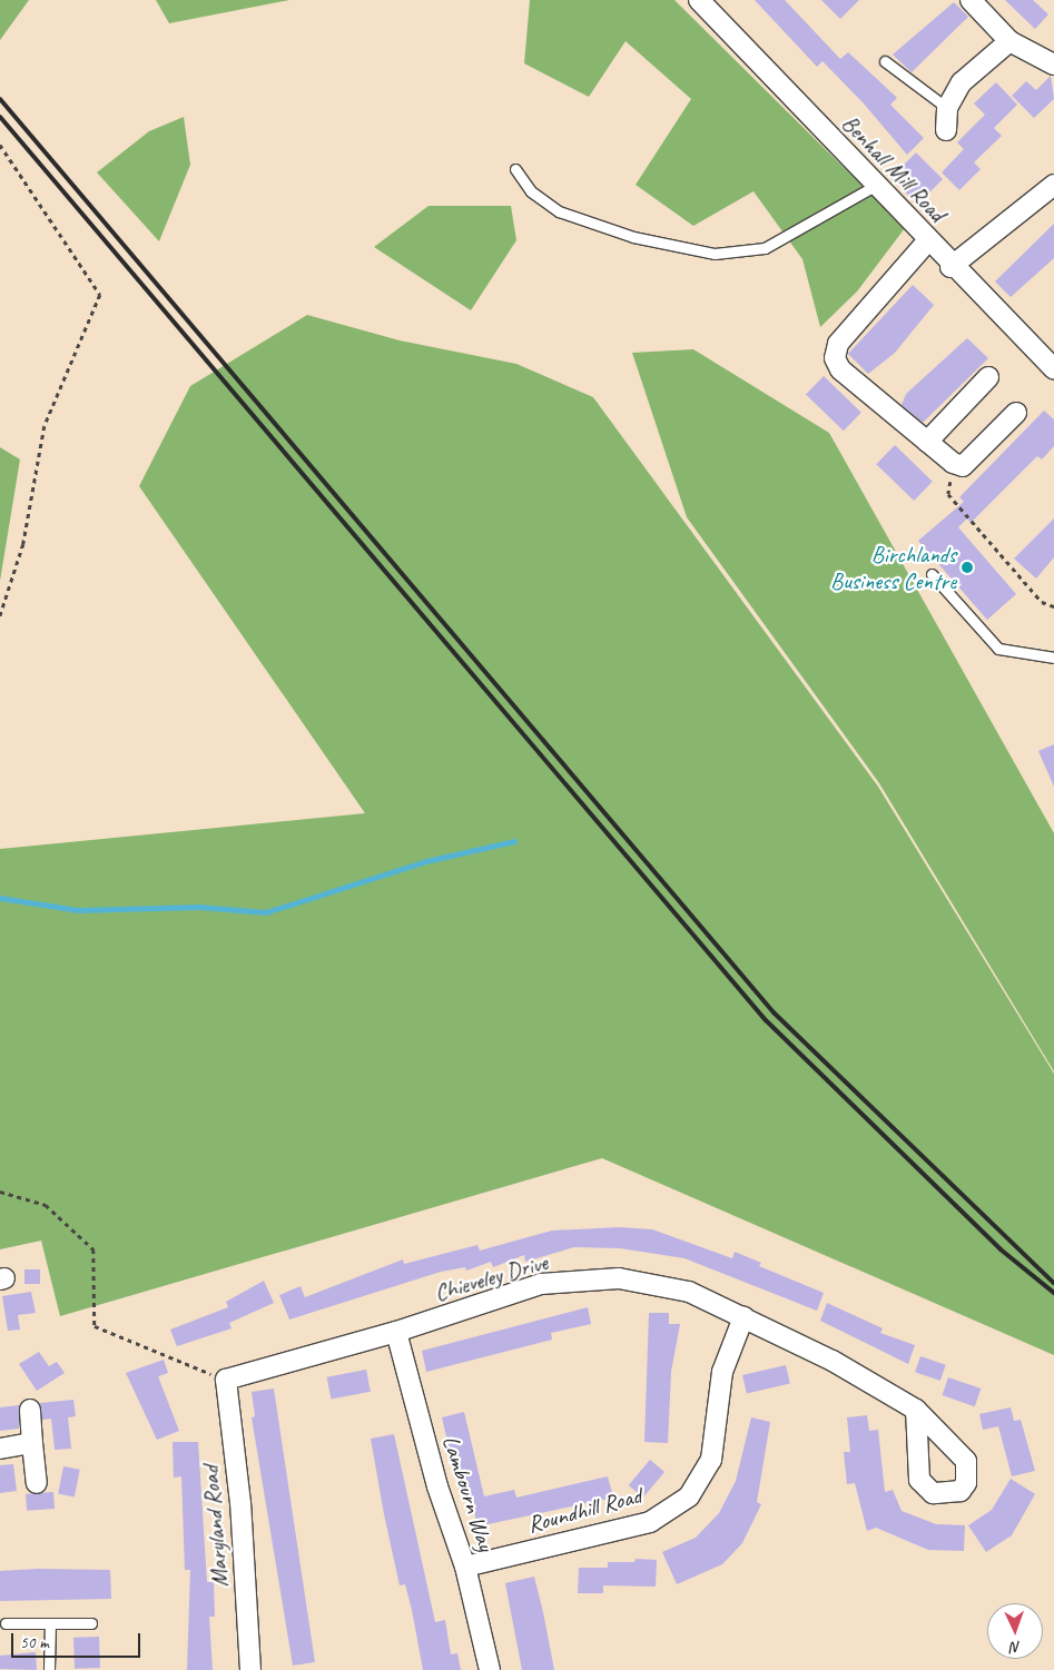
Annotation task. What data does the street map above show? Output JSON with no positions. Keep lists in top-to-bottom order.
{
  "streets": {
    "street": [
      "Benhall Mill Road",
      "Chieveley Drive",
      "Lambourn Way",
      "Roundhill Road",
      "Maryland Road"
    ]
  },
  "crossings": [
    ["Chieveley Drive", "Lambourn Way"],
    ["Chieveley Drive", "Roundhill Road"],
    ["Chieveley Drive", "Maryland Road"],
    ["Lambourn Way", "Roundhill Road"]
  ],
  "places": ["Birchlands Business Centre"],
  "scale_bar": "50 m",
  "north": "bottom"
}
